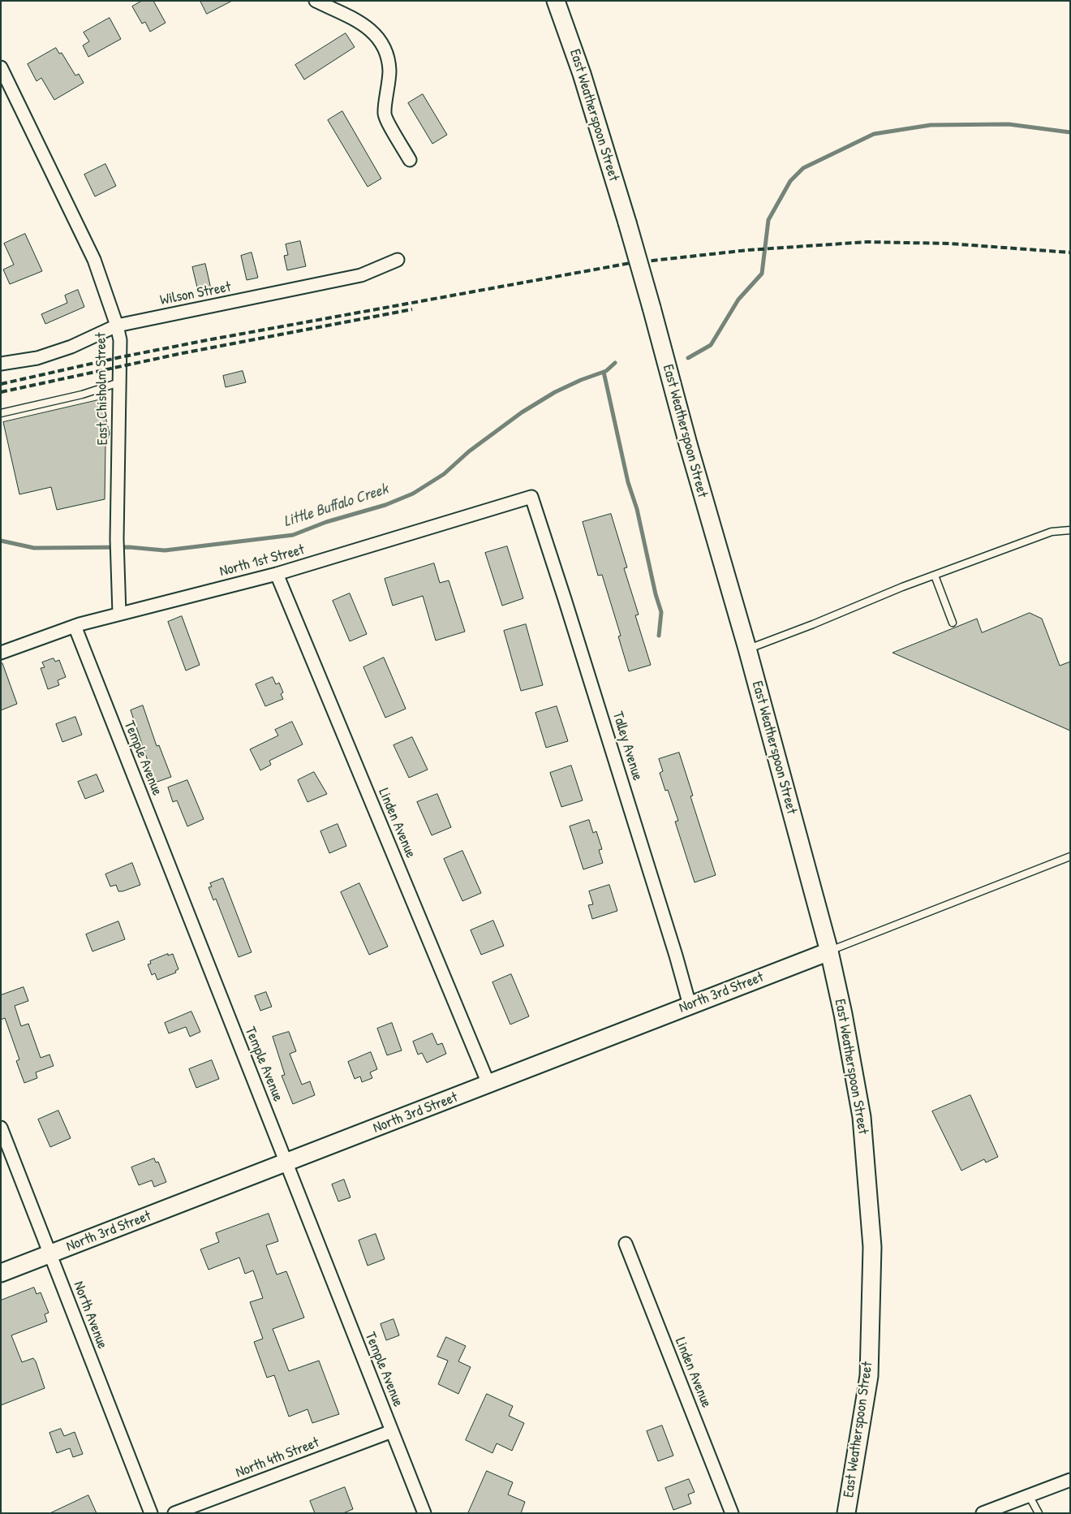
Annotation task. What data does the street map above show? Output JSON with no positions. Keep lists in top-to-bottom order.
{
  "streets": {
    "street": [
      "East Weatherspoon Street",
      "Wilson Street",
      "East Chisholm Street",
      "North 1st Street",
      "Talley Avenue",
      "Temple Avenue",
      "Linden Avenue",
      "North 3rd Street",
      "North Avenue",
      "North 4th Street"
    ]
  },
  "crossings": [
    ["East Weatherspoon Street", "North 3rd Street"],
    ["Wilson Street", "East Chisholm Street"],
    ["East Chisholm Street", "North 1st Street"],
    ["North 1st Street", "Talley Avenue"],
    ["North 1st Street", "Temple Avenue"],
    ["North 1st Street", "Linden Avenue"],
    ["Talley Avenue", "North 3rd Street"],
    ["Temple Avenue", "North 3rd Street"],
    ["Temple Avenue", "North 4th Street"],
    ["Linden Avenue", "North 3rd Street"],
    ["North 3rd Street", "North Avenue"]
  ],
  "water": ["Little Buffalo Creek"]
}
